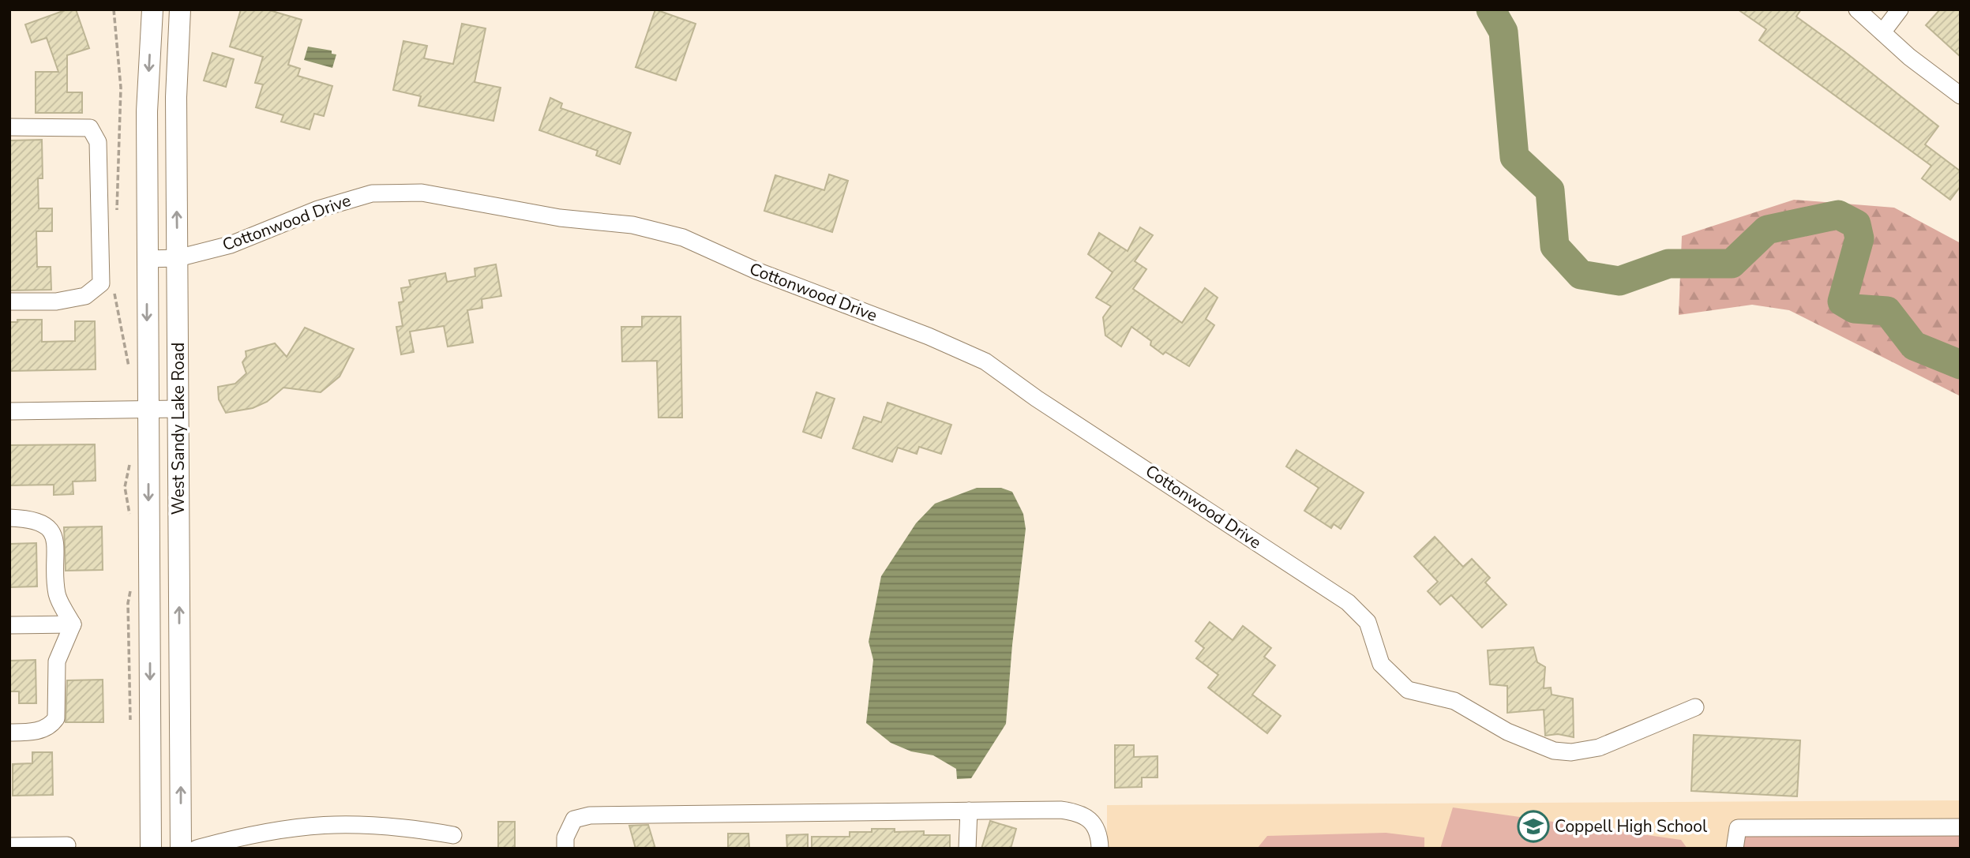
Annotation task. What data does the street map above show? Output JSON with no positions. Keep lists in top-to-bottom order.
{
  "streets": {
    "main road": ["West Sandy Lake Road"],
    "street": ["Cottonwood Drive"]
  },
  "crossings": [
    ["Cottonwood Drive", "West Sandy Lake Road"]
  ],
  "places": {
    "school or university": ["Coppell High School"]
  }
}
